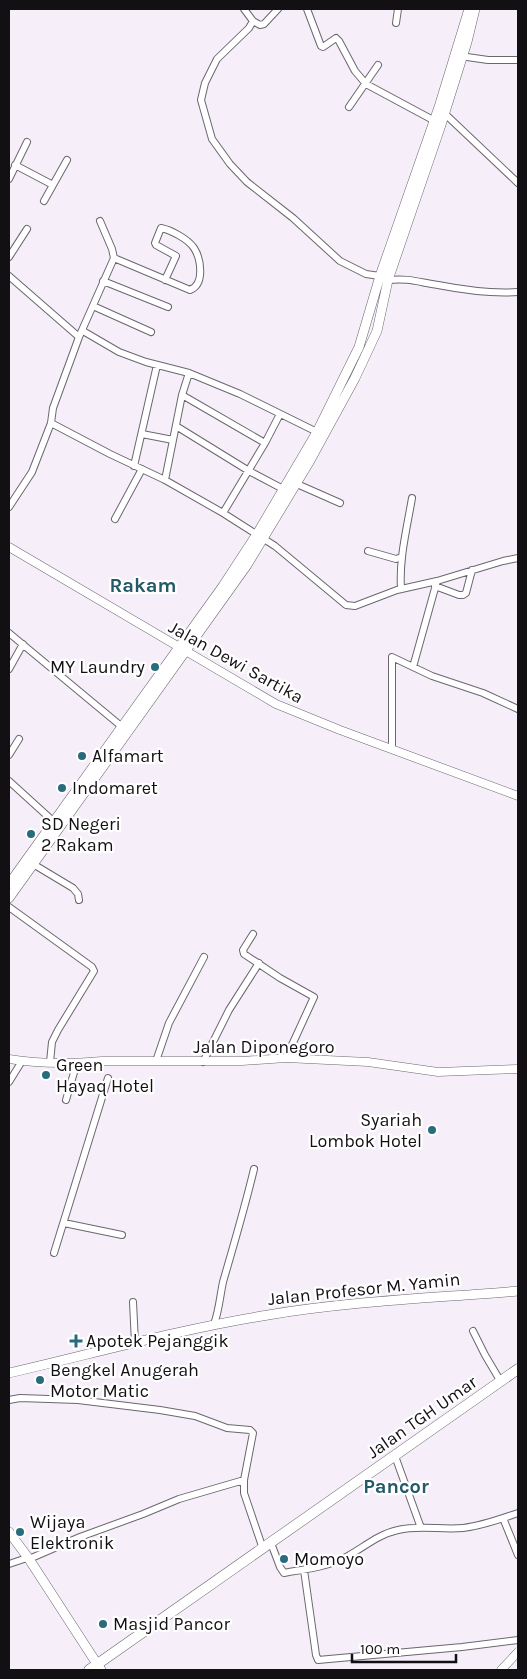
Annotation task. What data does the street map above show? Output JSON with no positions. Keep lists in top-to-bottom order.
{
  "streets": {
    "main road": ["Jalan Profesor M. Yamin", "Jalan TGH Umar"],
    "street": ["Jalan Dewi Sartika", "Jalan Diponegoro"]
  },
  "districts": ["Rakam", "Pancor"],
  "places": {
    "other": [
      "MY Laundry",
      "Alfamart",
      "Indomaret",
      "SD Negeri 2 Rakam",
      "Green Hayaq Hotel",
      "Syariah Lombok Hotel",
      "Bengkel Anugerah Motor Matic",
      "Wijaya Elektronik",
      "Momoyo",
      "Masjid Pancor"
    ],
    "health": ["Apotek Pejanggik"]
  },
  "scale_bar": "100 m"
}
